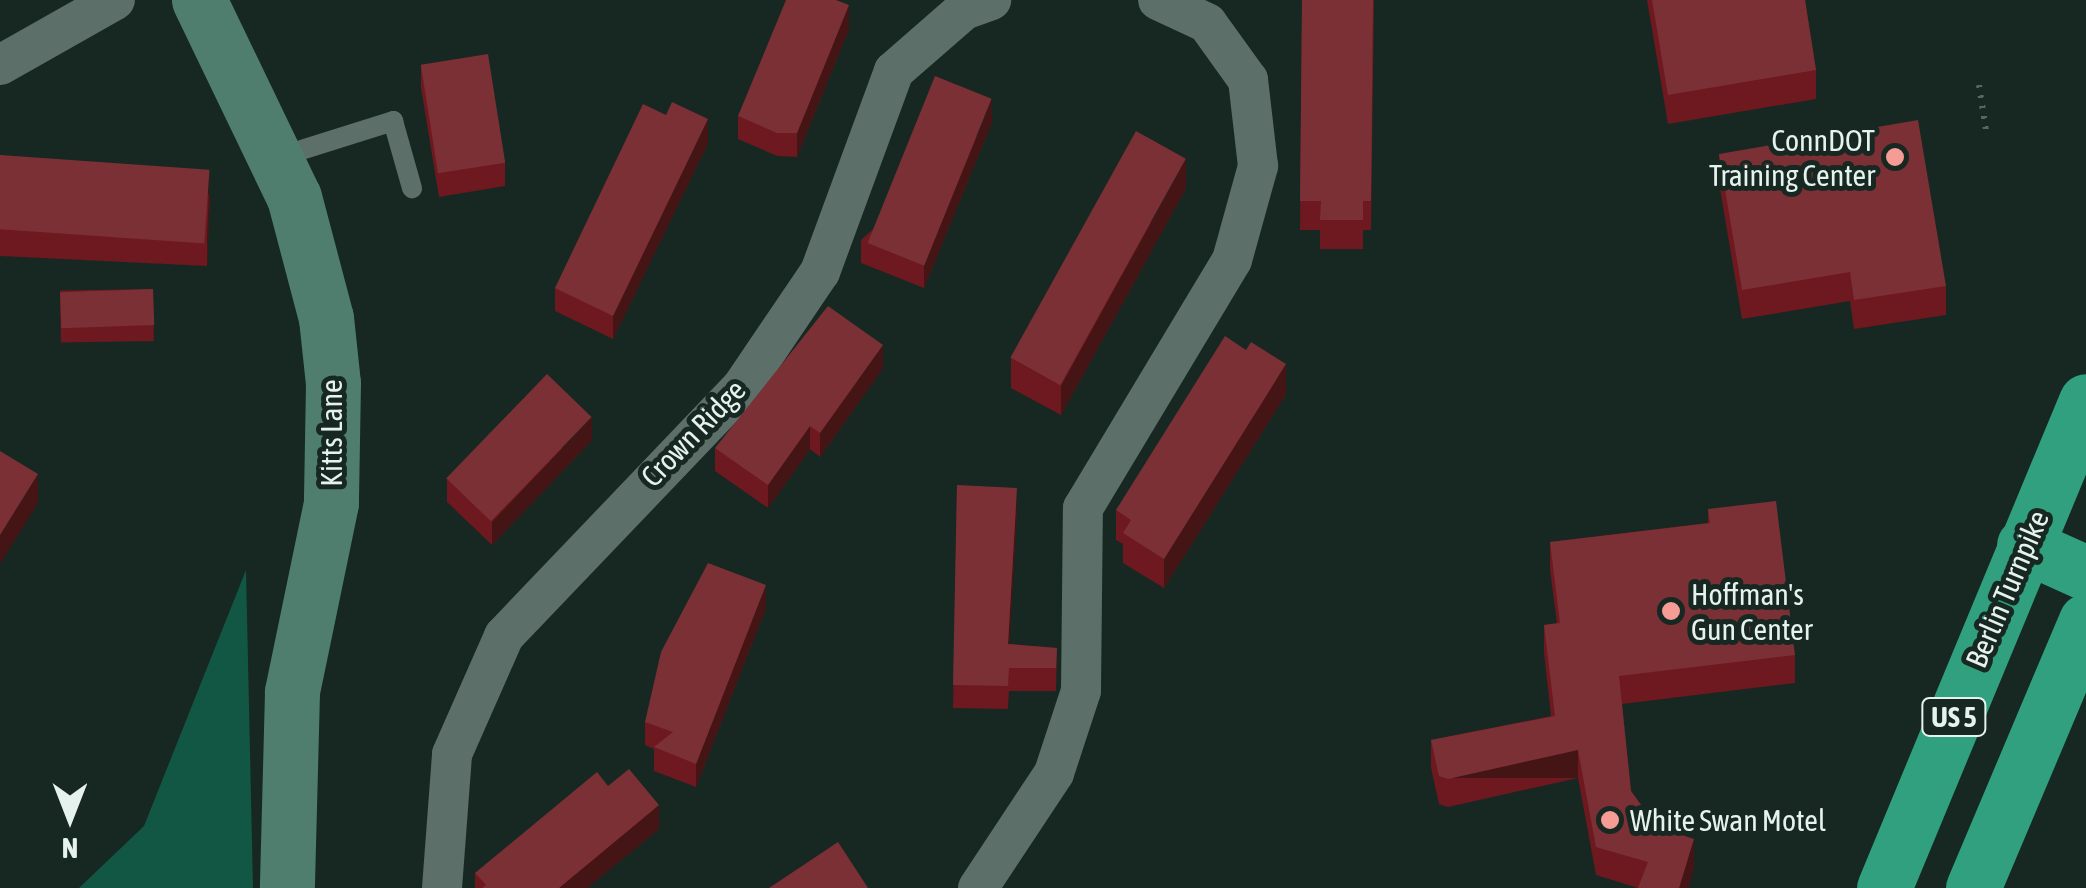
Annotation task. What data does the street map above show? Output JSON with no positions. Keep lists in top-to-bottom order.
{
  "streets": {
    "highway": ["Berlin Turnpike", "US 5"],
    "street": ["Kitts Lane", "Crown Ridge"]
  },
  "places": ["ConnDOT Training Center", "Hoffman's Gun Center", "White Swan Motel"],
  "north": "bottom"
}
